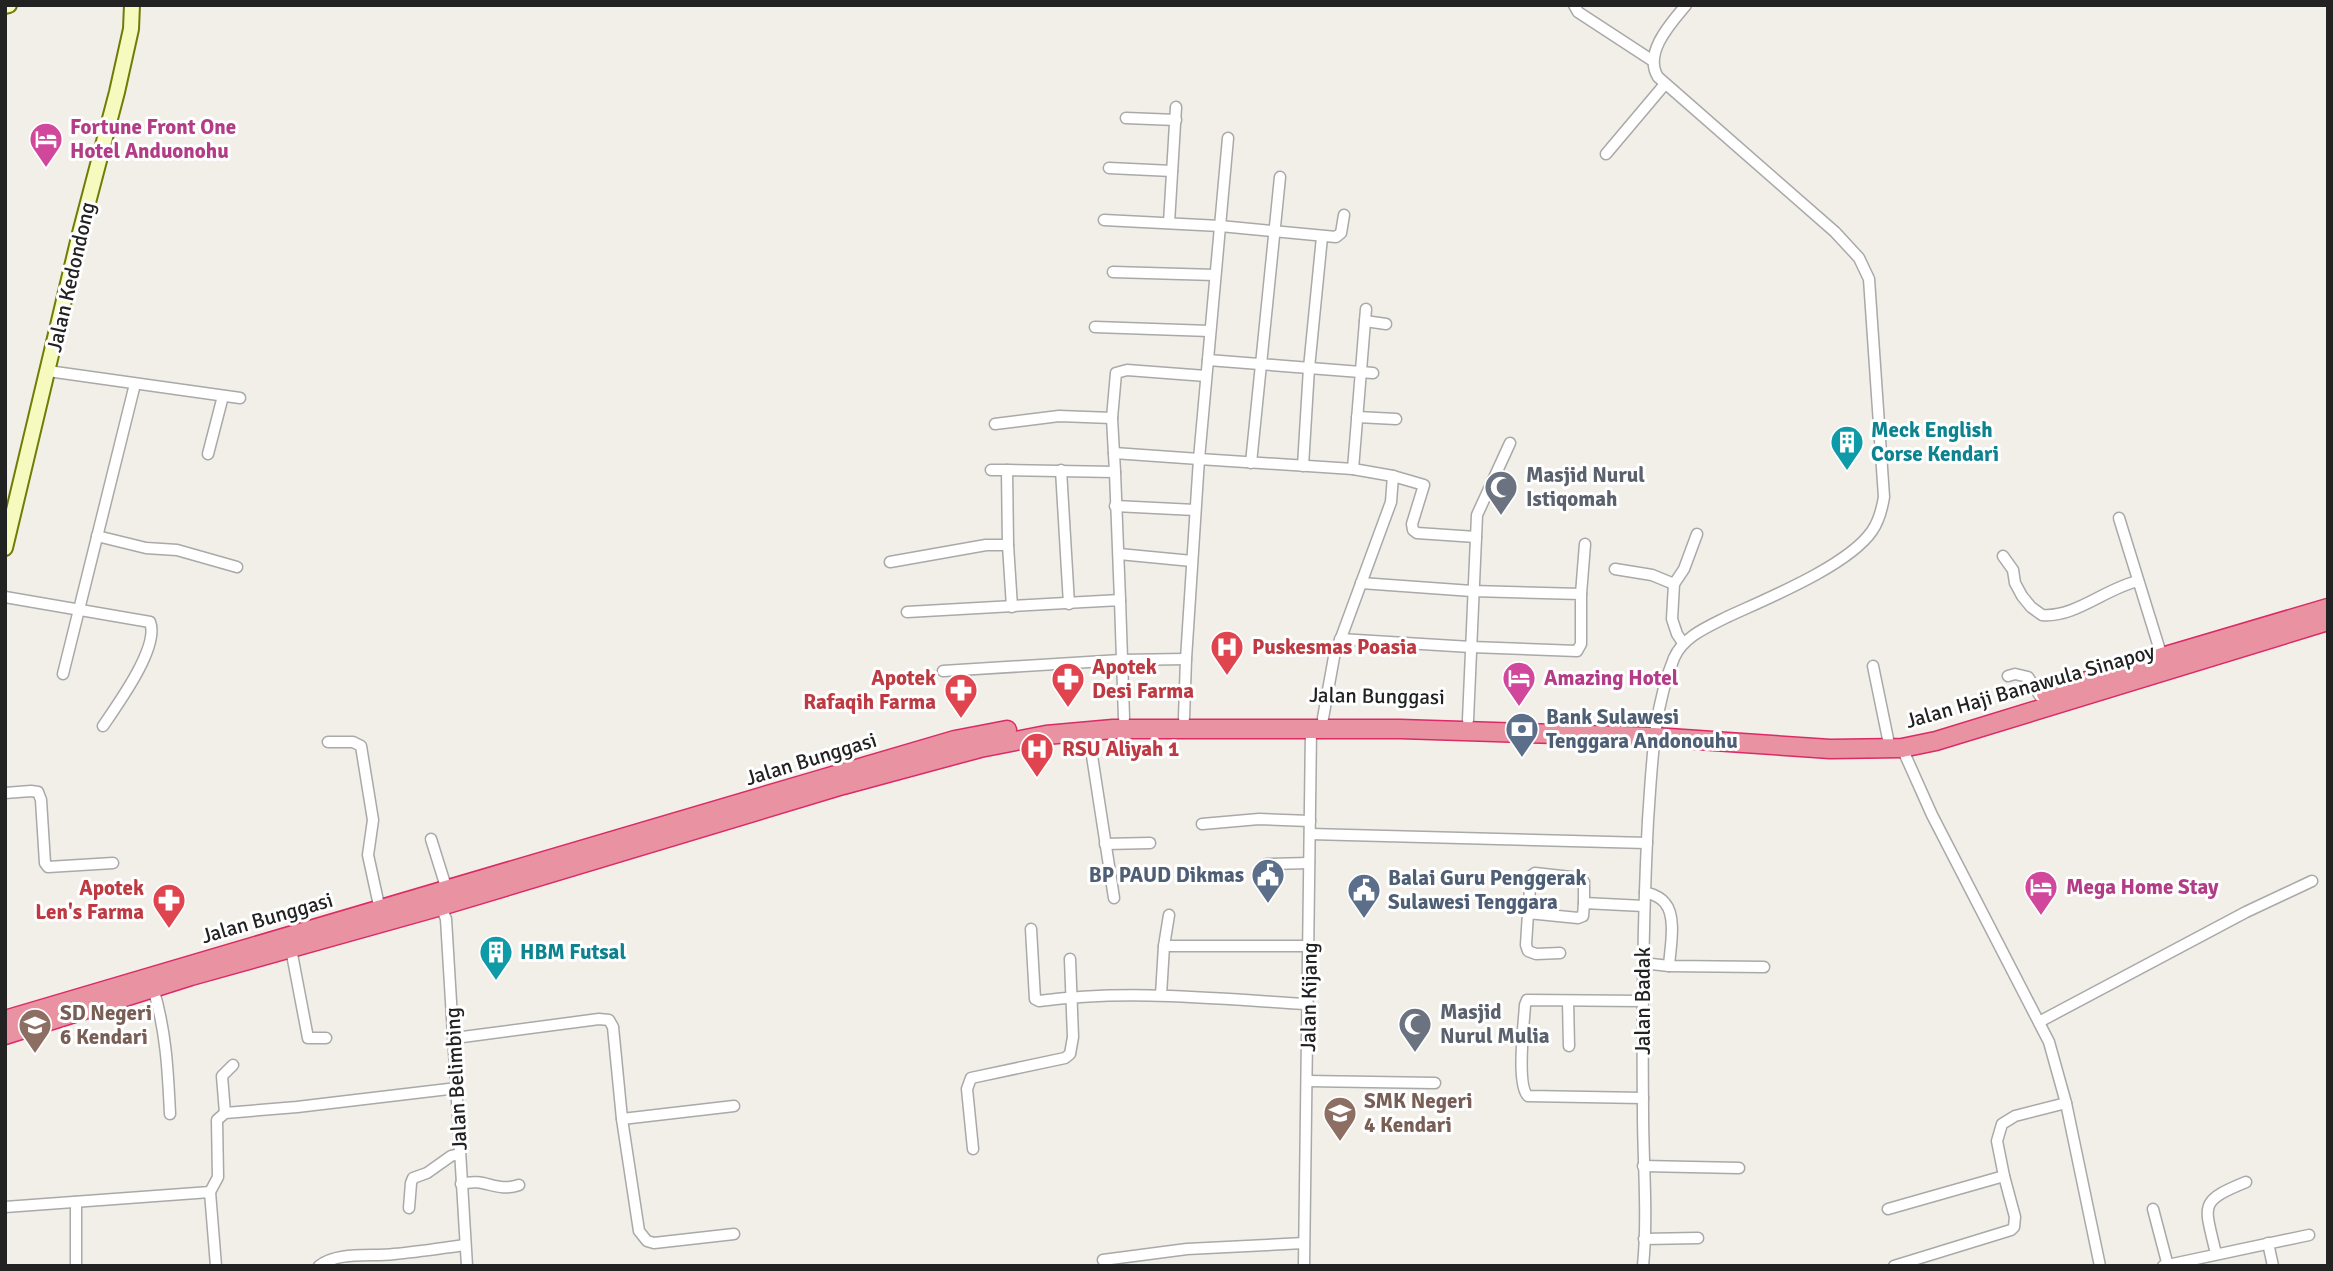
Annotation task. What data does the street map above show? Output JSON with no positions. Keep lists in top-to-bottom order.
{
  "streets": {
    "highway": ["Jalan Haji Banawula Sinapoy", "Jalan Bunggasi"],
    "street": [
      "Jalan Kedondong",
      "Jalan Kijang",
      "Jalan Badak",
      "Jalan Belimbing"
    ]
  },
  "crossings": [
    ["Jalan Haji Banawula Sinapoy", "Jalan Bunggasi"],
    ["Jalan Haji Banawula Sinapoy", "Jalan Badak"],
    ["Jalan Bunggasi", "Jalan Kijang"],
    ["Jalan Bunggasi", "Jalan Badak"],
    ["Jalan Bunggasi", "Jalan Belimbing"]
  ],
  "places": {
    "hotel": ["Fortune Front One Hotel Anduonohu", "Amazing Hotel", "Mega Home Stay"],
    "building": ["Meck English Corse Kendari", "HBM Futsal"],
    "mosque": ["Masjid Nurul Istiqomah", "Masjid Nurul Mulia"],
    "hospital": ["Puskesmas Poasia", "RSU Aliyah 1"],
    "pharmacy": ["Apotek Desi Farma", "Apotek Rafaqih Farma", "Apotek Len's Farma"],
    "bank": ["Bank Sulawesi Tenggara Andonouhu"],
    "public building": ["BP PAUD Dikmas", "Balai Guru Penggerak Sulawesi Tenggara"],
    "school or university": ["SD Negeri 6 Kendari", "SMK Negeri 4 Kendari"]
  }
}
